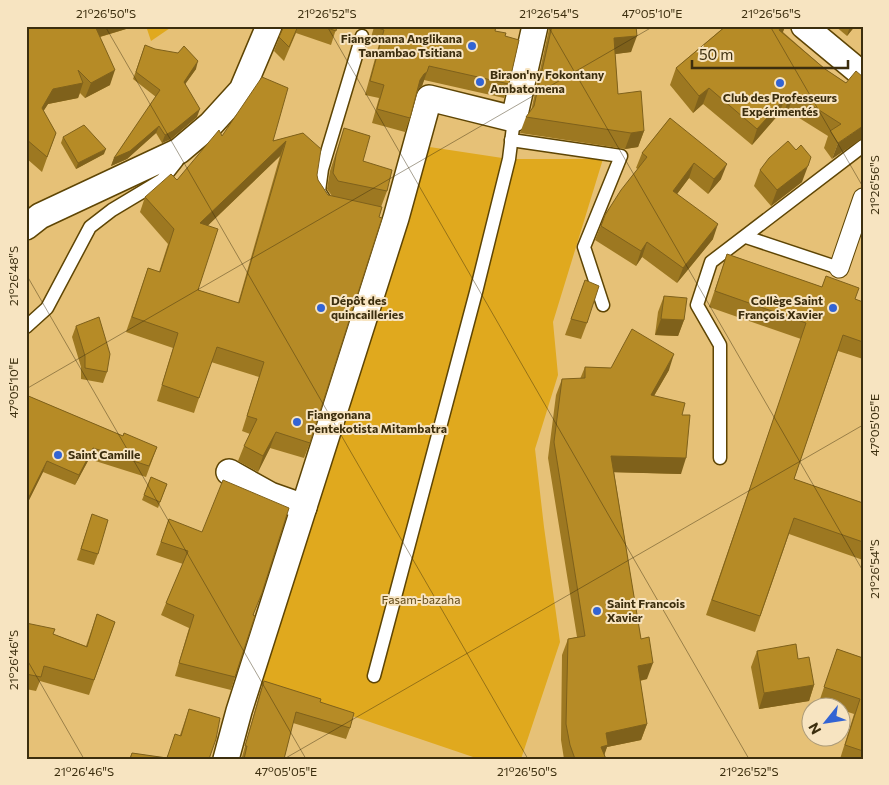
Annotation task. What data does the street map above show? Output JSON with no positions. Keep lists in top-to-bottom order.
{
  "parks": ["Fasam-bazaha"],
  "places": [
    "Fiangonana Anglikana Tanambao Tsitiana",
    "Biraon'ny Fokontany Ambatomena",
    "Club des Professeurs Expérimentés",
    "Dépôt des quincailleries",
    "Collège Saint François Xavier",
    "Fiangonana Pentekotista Mitambatra",
    "Saint Camille",
    "Saint Francois Xavier"
  ],
  "scale_bar": "50 m",
  "north": "bottom left",
  "coordinates": [
    "21°26'50\"S",
    "21°26'52\"S",
    "21°26'54\"S",
    "47°05'10\"E",
    "21°26'56\"S",
    "21°26'48\"S",
    "47°05'05\"E",
    "21°26'46\"S"
  ]
}
